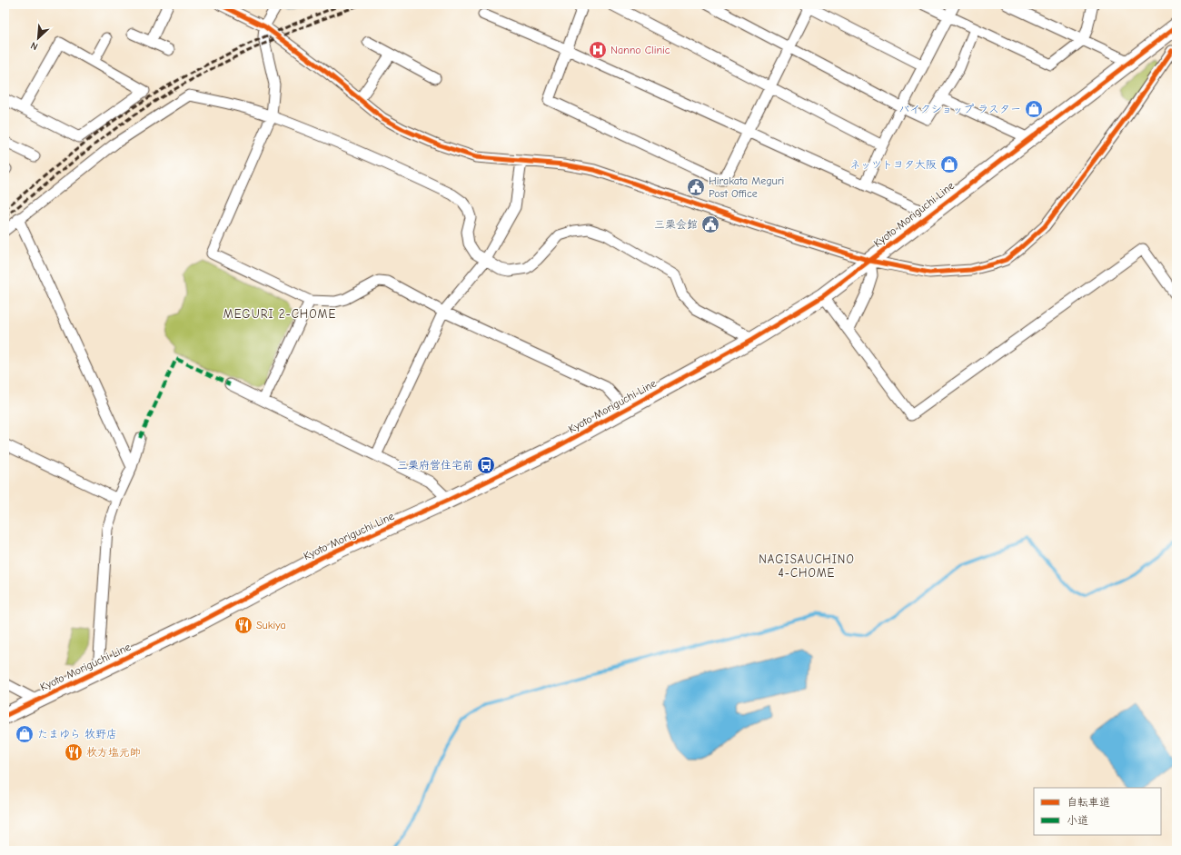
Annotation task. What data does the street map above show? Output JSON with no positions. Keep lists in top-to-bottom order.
{
  "streets": {
    "main road": ["Kyoto Moriguchi Line"]
  },
  "districts": ["MEGURI 2-CHOME", "NAGISAUCHINO 4-CHOME"],
  "places": {
    "hospital": ["Nanno Clinic"],
    "shop": ["バイクショップ ラスター", "ネッツトヨタ大阪", "たまゆら 牧野店"],
    "public building": ["Hirakata Meguri Post Office", "三栗会館"],
    "bus stop": ["三栗府営住宅前"],
    "restaurant": ["Sukiya", "枚方塩元帥"]
  },
  "legend": ["自転車道", "小道"],
  "north": "bottom left"
}
